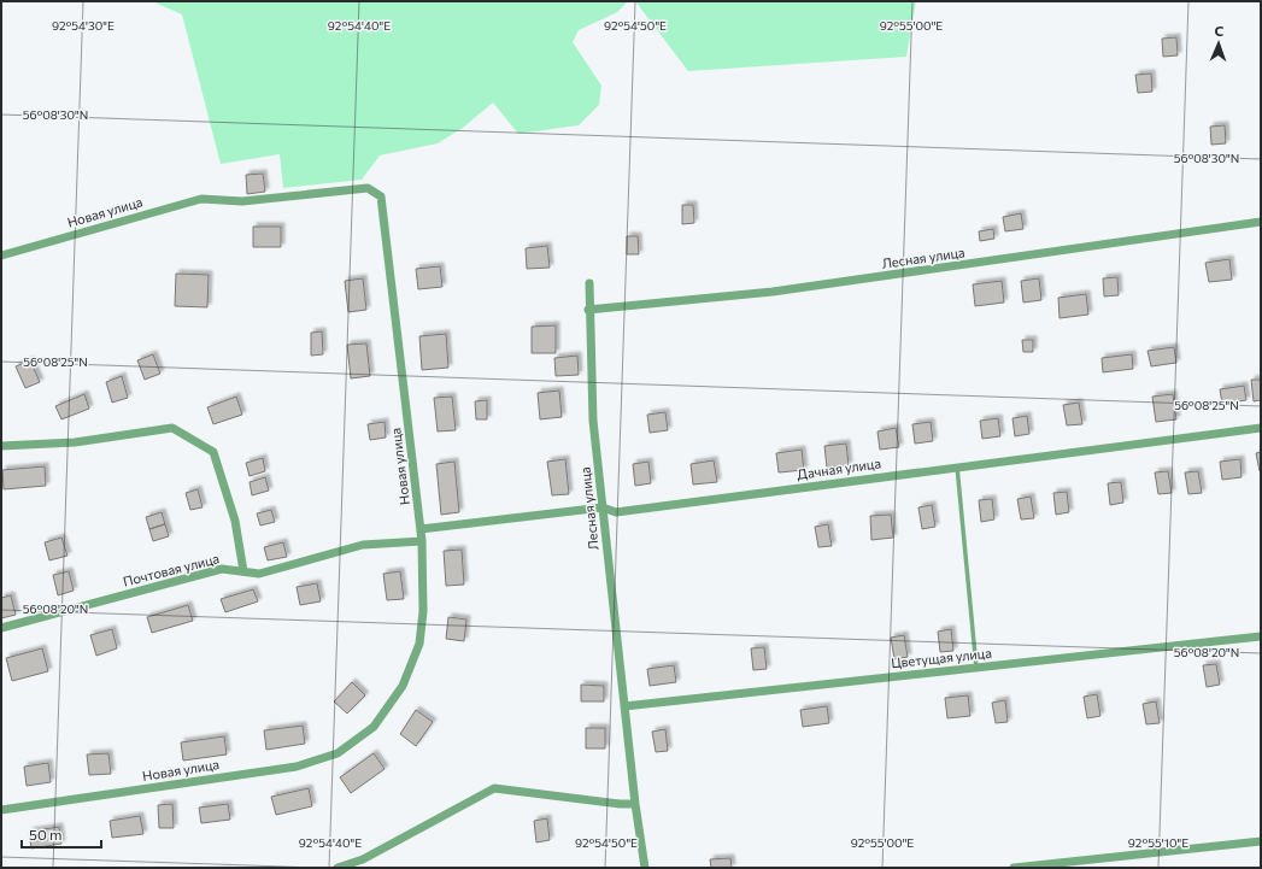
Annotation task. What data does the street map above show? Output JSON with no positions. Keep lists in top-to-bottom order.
{
  "streets": {
    "street": [
      "Новая улица",
      "Лесная улица",
      "Дачная улица",
      "Почтовая улица",
      "Цветущая улица"
    ]
  },
  "crossings": [
    ["Новая улица", "Дачная улица"],
    ["Новая улица", "Почтовая улица"],
    ["Лесная улица", "Дачная улица"],
    ["Лесная улица", "Цветущая улица"]
  ],
  "scale_bar": "50 m",
  "north": "top",
  "coordinates": [
    "92°54'30\"E",
    "92°54'40\"E",
    "92°54'50\"E",
    "92°55'00\"E",
    "56°08'30\"N",
    "56°08'25\"N",
    "56°08'20\"N",
    "92°55'10\"E"
  ]
}
